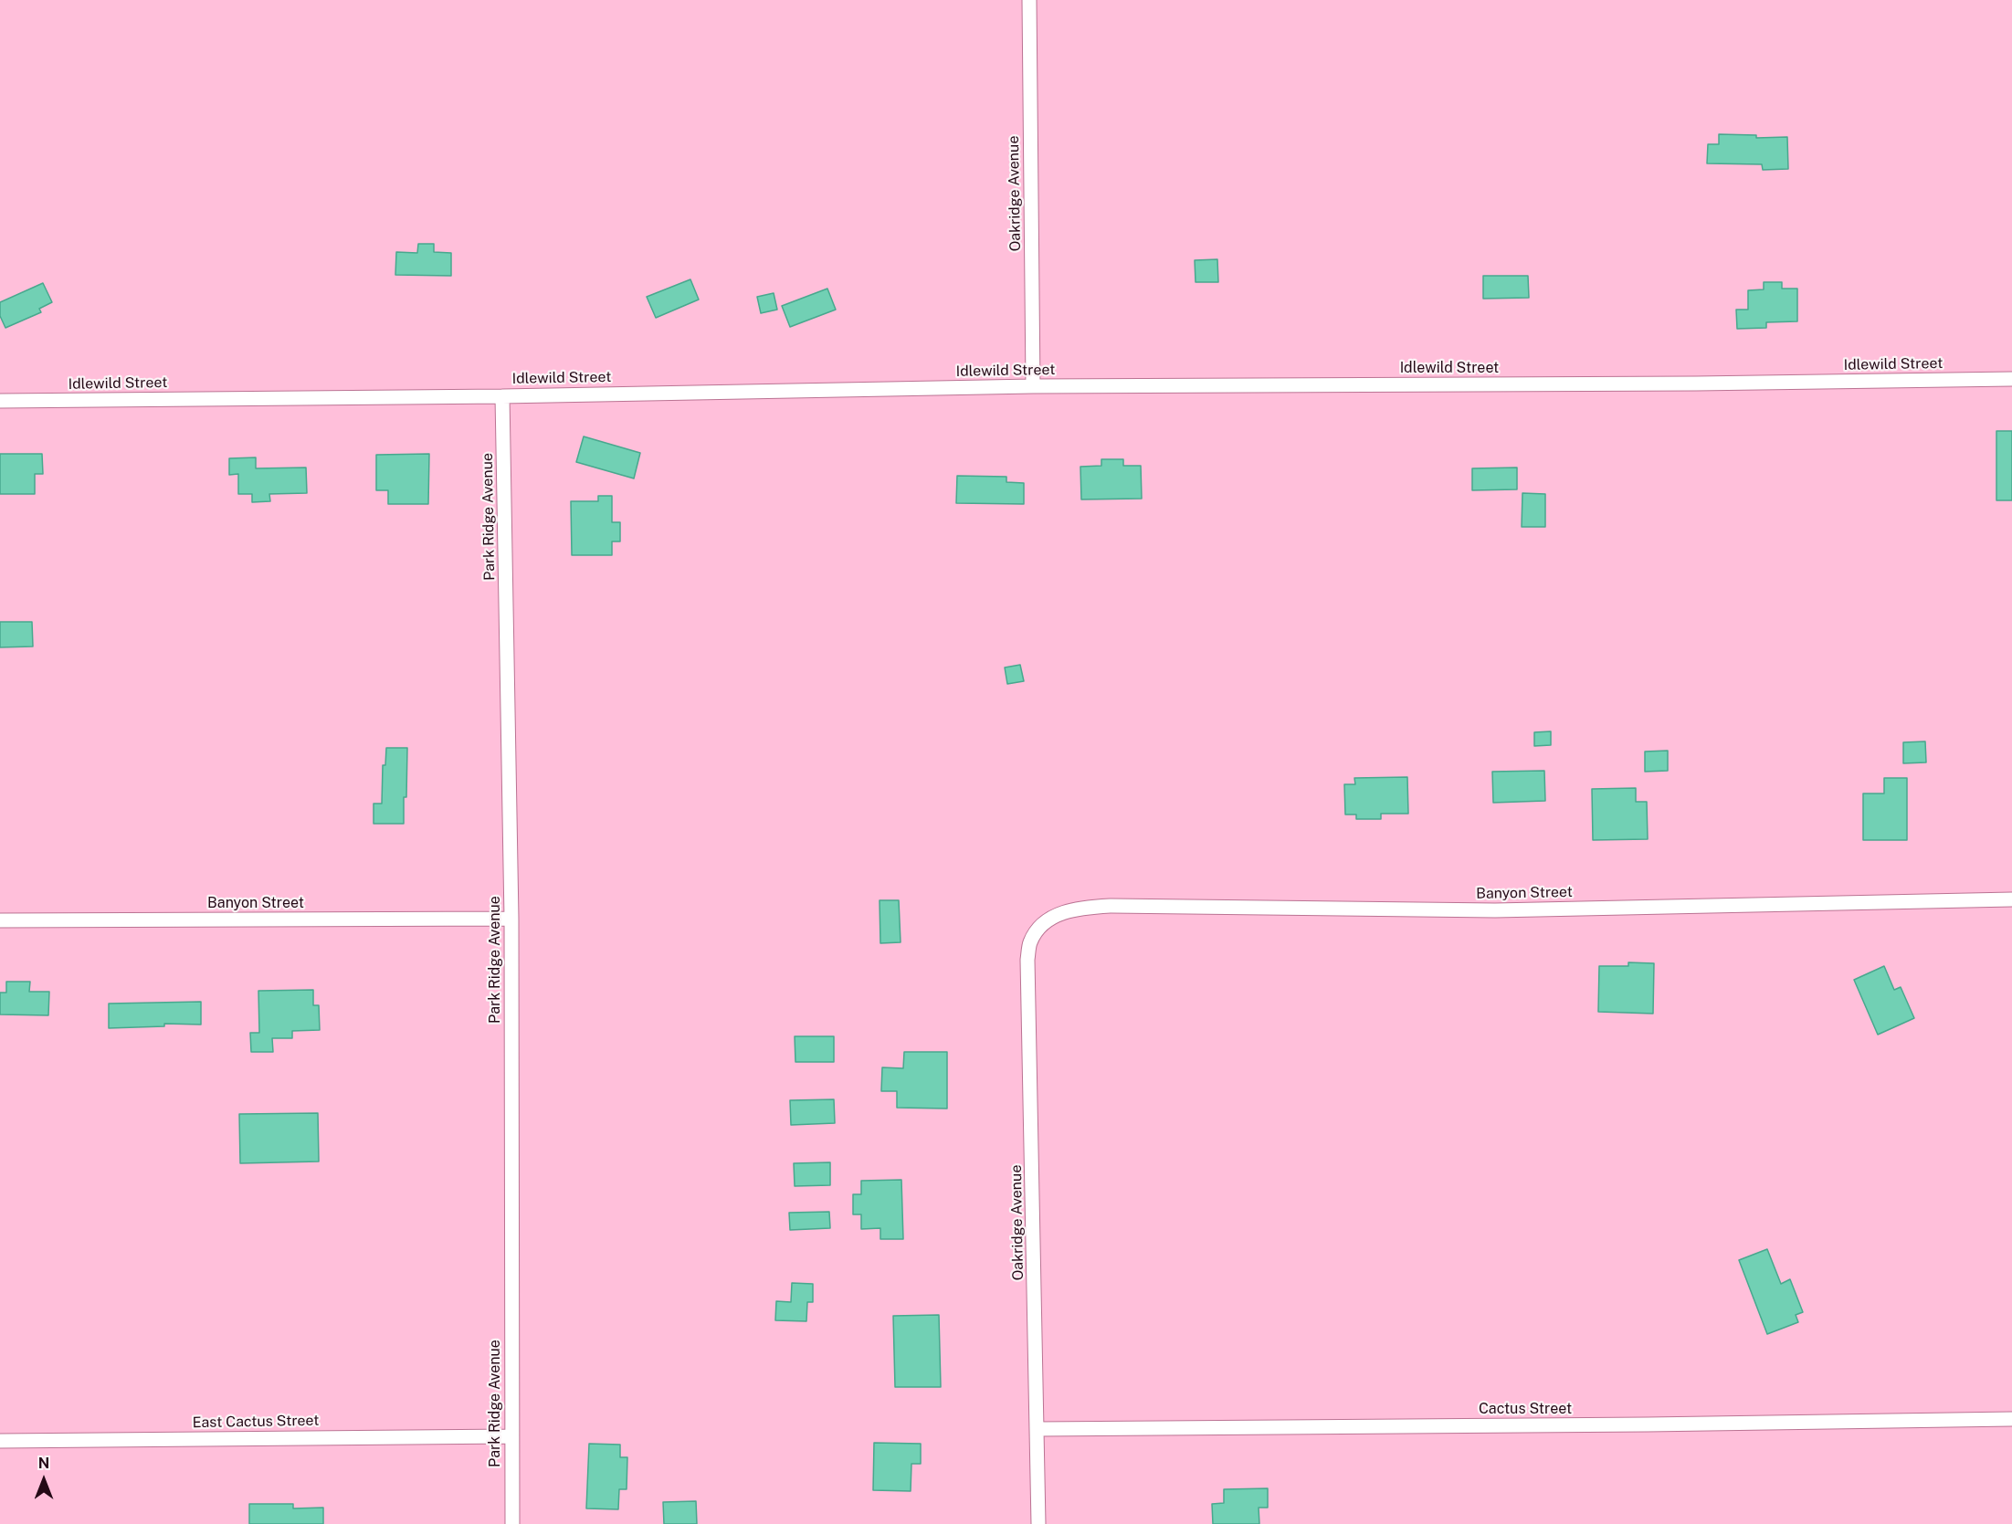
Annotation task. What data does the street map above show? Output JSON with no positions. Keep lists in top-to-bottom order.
{
  "streets": {
    "street": [
      "Oakridge Avenue",
      "Idlewild Street",
      "Park Ridge Avenue",
      "Banyon Street",
      "Cactus Street",
      "East Cactus Street"
    ]
  },
  "crossings": [
    ["Oakridge Avenue", "Idlewild Street"],
    ["Oakridge Avenue", "Banyon Street"],
    ["Oakridge Avenue", "Cactus Street"],
    ["Idlewild Street", "Park Ridge Avenue"],
    ["Park Ridge Avenue", "Banyon Street"],
    ["Park Ridge Avenue", "East Cactus Street"]
  ],
  "north": "top"
}
